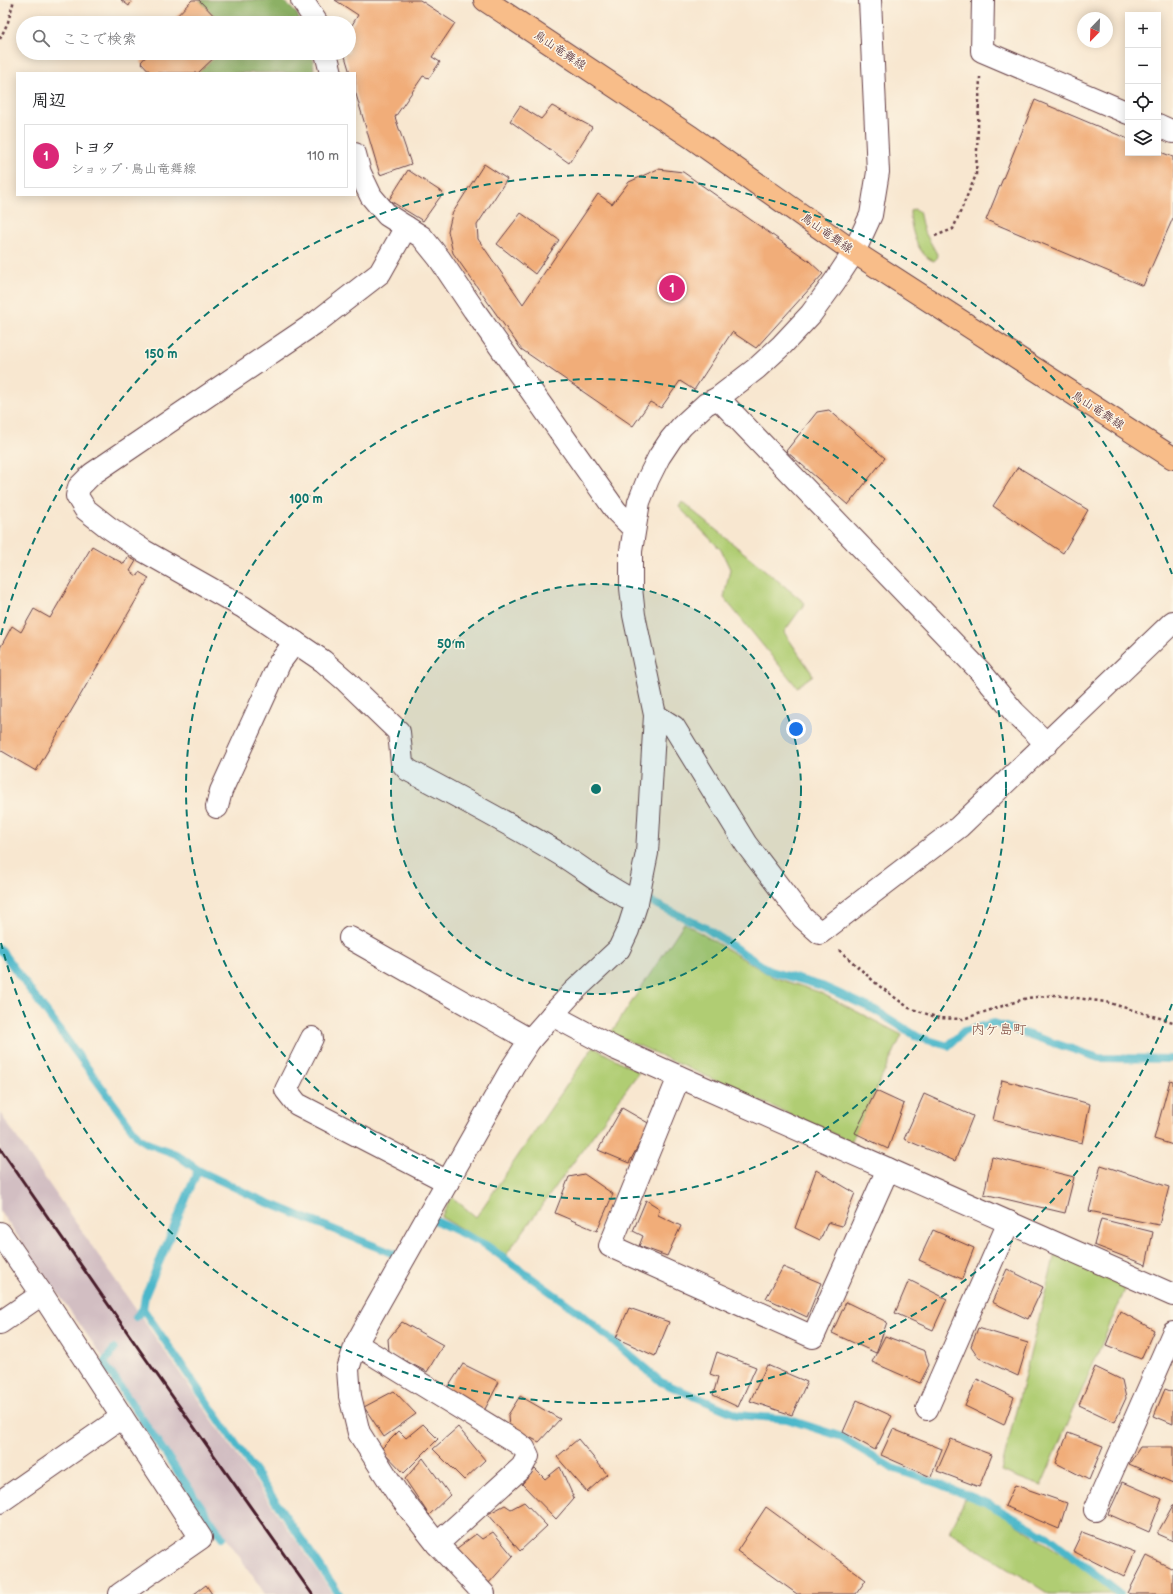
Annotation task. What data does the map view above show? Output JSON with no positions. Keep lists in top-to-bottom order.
{
  "streets": {
    "main road": ["鳥山竜舞線"]
  },
  "districts": ["内ケ島町"],
  "north": "bottom left",
  "page": {
    "map_buttons": ["+", "−"],
    "search": "ここで検索",
    "heading": "周辺",
    "list": [
      {
        "mark": "1",
        "name": "トヨタ",
        "note": "ショップ · 鳥山竜舞線",
        "value": "110 m"
      }
    ],
    "pins": "1"
  },
  "rings": ["150 m", "100 m", "50 m"]
}
